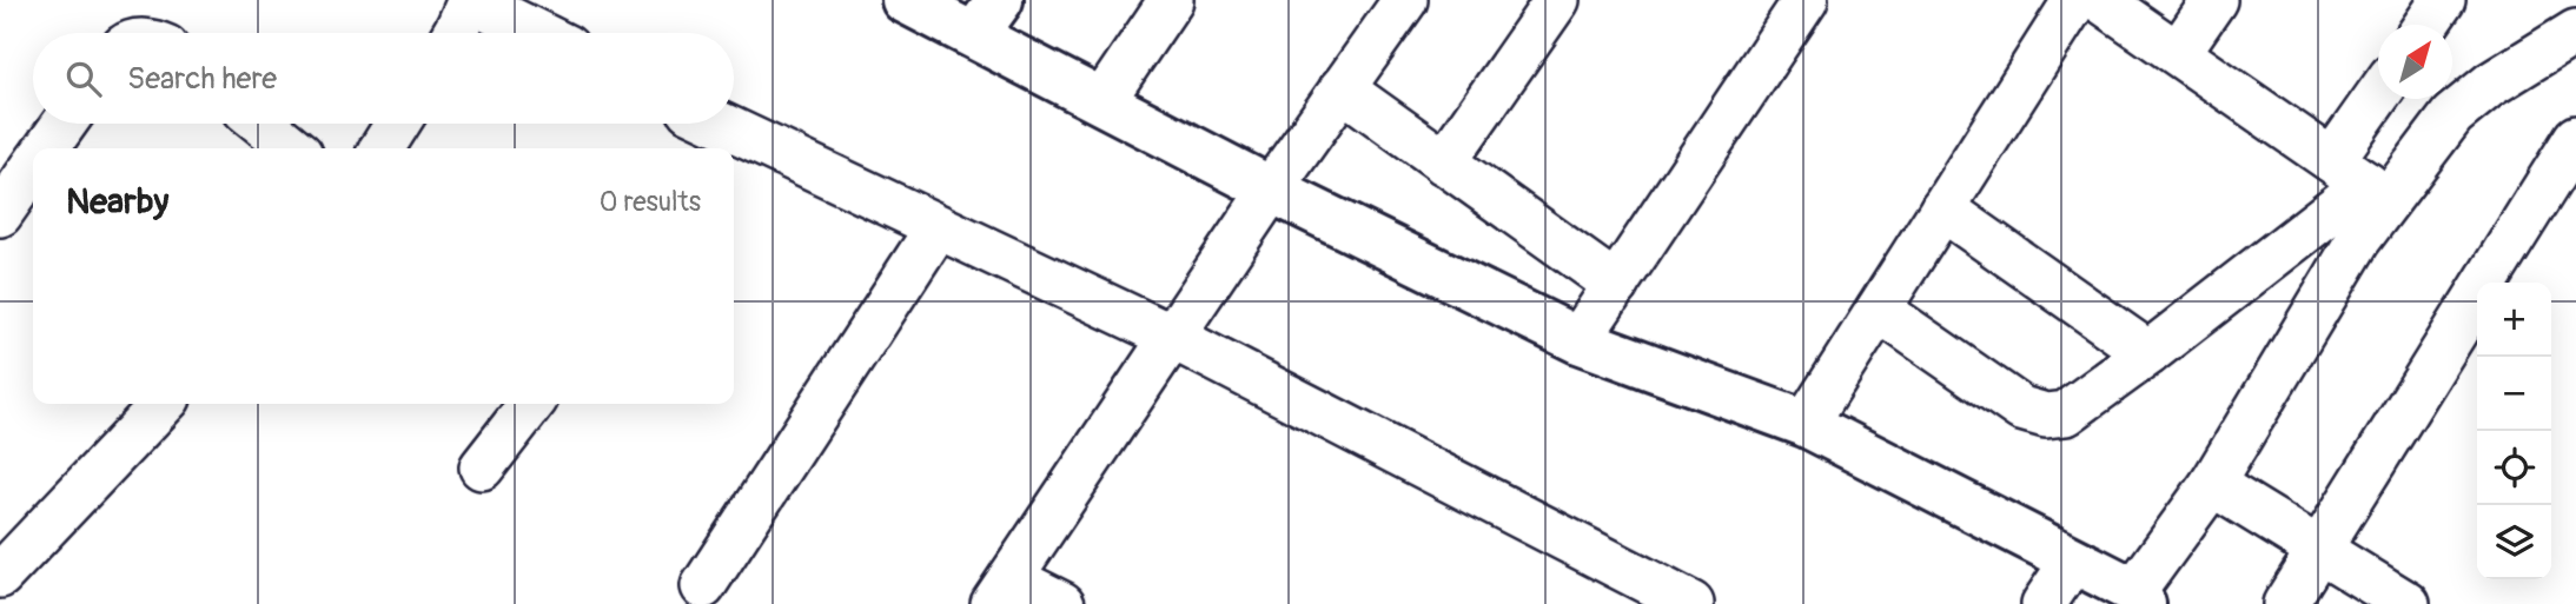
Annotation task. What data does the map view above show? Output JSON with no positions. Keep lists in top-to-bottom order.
{
  "north": "top right",
  "page": {
    "search": "Search here",
    "heading": ["Nearby", "0 results"],
    "map_buttons": ["+", "−"]
  }
}
